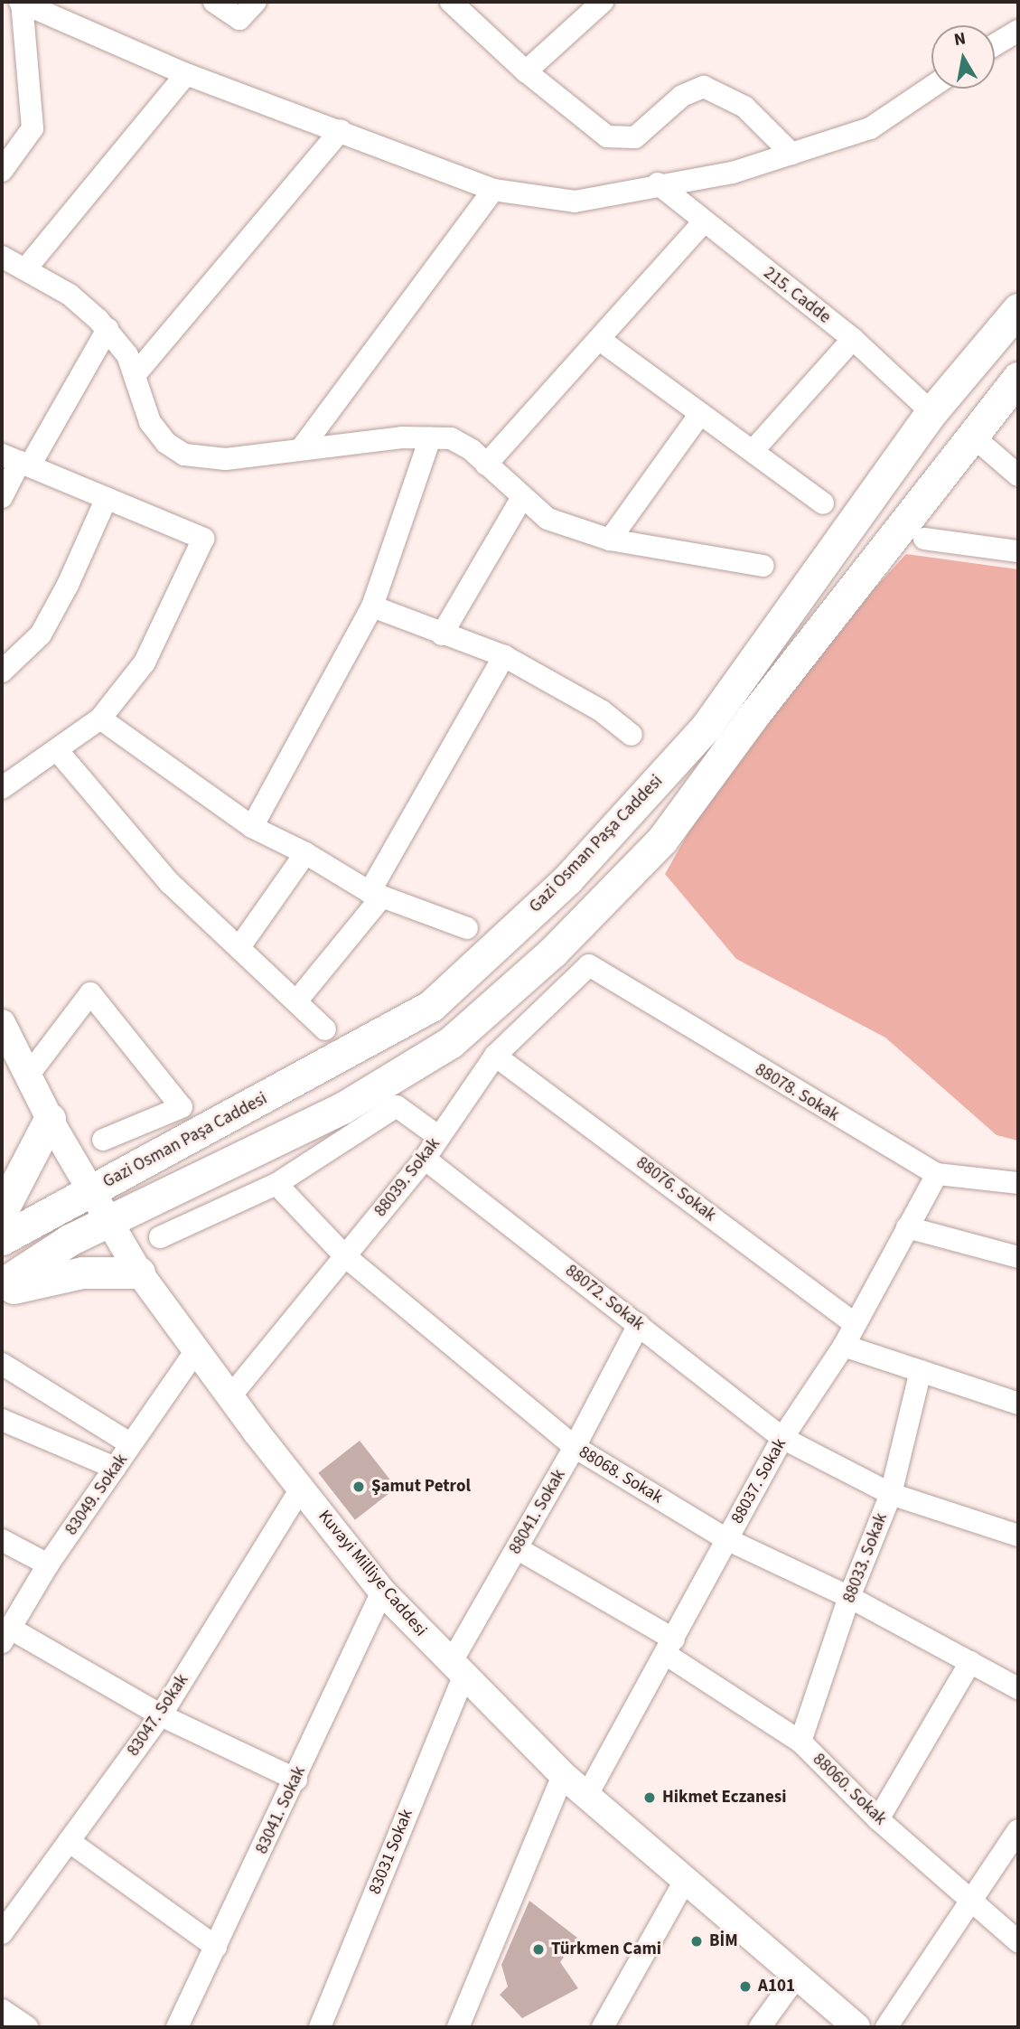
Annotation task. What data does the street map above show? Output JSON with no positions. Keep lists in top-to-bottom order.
{
  "streets": {
    "main road": ["Gazi Osman Paşa Caddesi"],
    "street": [
      "215. Cadde",
      "88078. Sokak",
      "88039. Sokak",
      "88076. Sokak",
      "88072. Sokak",
      "88068. Sokak",
      "88037. Sokak",
      "83049. Sokak",
      "88041. Sokak",
      "88033. Sokak",
      "Kuvayi Milliye Caddesi",
      "83047. Sokak",
      "88060. Sokak",
      "83041. Sokak",
      "83031 Sokak"
    ]
  },
  "crossings": [
    ["215. Cadde", "Gazi Osman Paşa Caddesi"],
    ["Gazi Osman Paşa Caddesi", "Kuvayi Milliye Caddesi"],
    ["88078. Sokak", "88039. Sokak"],
    ["88078. Sokak", "88037. Sokak"],
    ["88039. Sokak", "88076. Sokak"],
    ["88039. Sokak", "88072. Sokak"],
    ["88039. Sokak", "88068. Sokak"],
    ["88039. Sokak", "Kuvayi Milliye Caddesi"],
    ["88076. Sokak", "88037. Sokak"],
    ["88072. Sokak", "88037. Sokak"],
    ["88072. Sokak", "88041. Sokak"],
    ["88068. Sokak", "88037. Sokak"],
    ["88068. Sokak", "88041. Sokak"],
    ["88068. Sokak", "88033. Sokak"],
    ["88037. Sokak", "Kuvayi Milliye Caddesi"],
    ["88037. Sokak", "88060. Sokak"],
    ["83049. Sokak", "Kuvayi Milliye Caddesi"],
    ["88041. Sokak", "Kuvayi Milliye Caddesi"],
    ["88041. Sokak", "88060. Sokak"],
    ["88041. Sokak", "83031 Sokak"],
    ["88033. Sokak", "88060. Sokak"],
    ["Kuvayi Milliye Caddesi", "83047. Sokak"],
    ["Kuvayi Milliye Caddesi", "83041. Sokak"],
    ["Kuvayi Milliye Caddesi", "83031 Sokak"]
  ],
  "places": [
    "Şamut Petrol",
    "Hikmet Eczanesi",
    "BİM",
    "Türkmen Cami",
    "A101"
  ],
  "north": "top"
}
